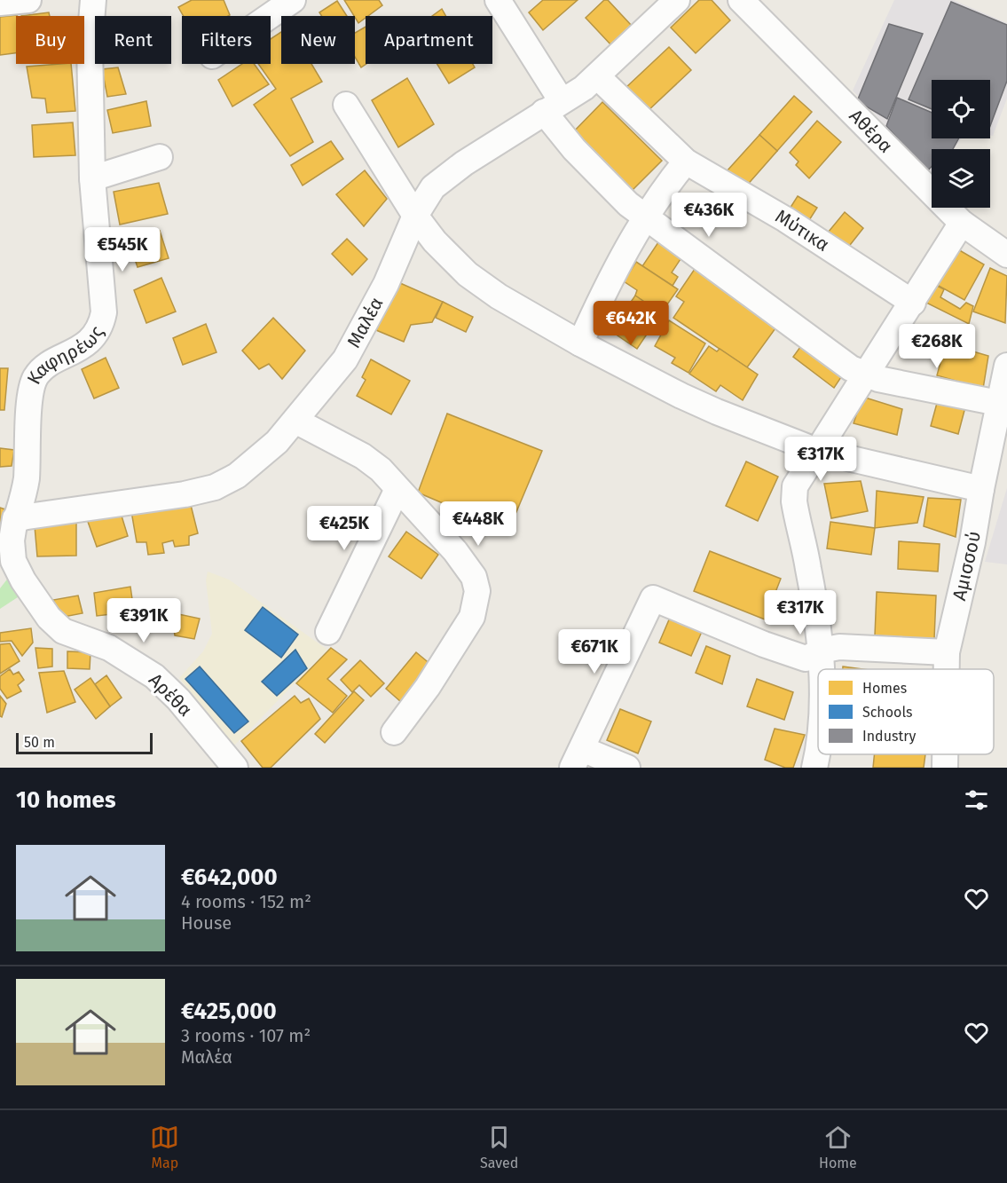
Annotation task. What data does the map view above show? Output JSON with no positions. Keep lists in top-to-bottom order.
{
  "streets": {
    "street": [
      "Αθέρα",
      "Μύτικα",
      "Μαλέα",
      "Καφηρέως",
      "Αμισσού",
      "Αρέθα"
    ]
  },
  "crossings": [
    ["Μύτικα", "Μαλέα"],
    ["Μαλέα", "Καφηρέως"]
  ],
  "legend": ["Homes", "Schools", "Industry"],
  "scale_bar": "50 m",
  "page": {
    "chip": [
      "Buy",
      "Rent",
      "Filters",
      "New",
      "Apartment"
    ],
    "price": [
      "€436K",
      "€545K",
      "€642K",
      "€268K",
      "€317K",
      "€448K",
      "€425K",
      "€317K",
      "€391K",
      "€671K"
    ],
    "scale": "50 m",
    "heading": "10 homes",
    "list": [
      {
        "name": "€642,000",
        "note": "4 rooms · 152 m² · House"
      },
      {
        "name": "€425,000",
        "note": "3 rooms · 107 m² · Μαλέα"
      }
    ],
    "tabs": ["Map", "Saved", "Home"]
  }
}
